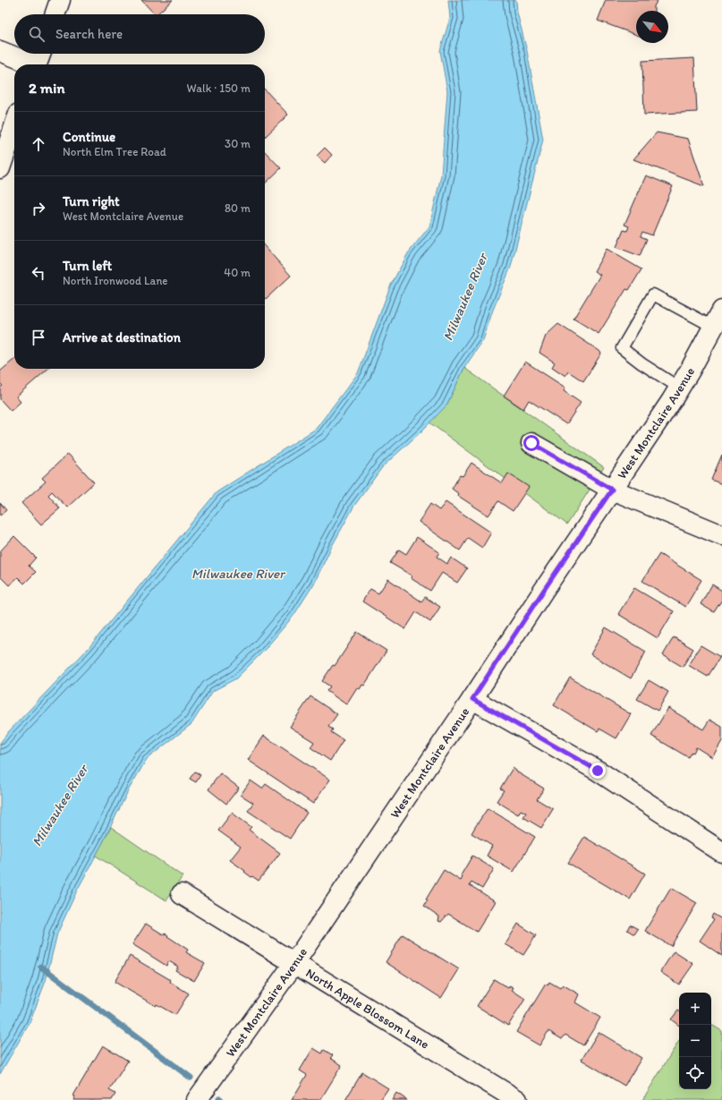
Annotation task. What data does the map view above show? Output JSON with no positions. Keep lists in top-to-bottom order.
{
  "streets": {
    "street": ["West Montclaire Avenue", "North Apple Blossom Lane"]
  },
  "crossings": [
    ["West Montclaire Avenue", "North Apple Blossom Lane"]
  ],
  "water": ["Milwaukee River"],
  "north": "bottom right",
  "page": {
    "search": "Search here",
    "heading": ["2 min", "Walk · 150 m"],
    "list": [
      ["Continue", "North Elm Tree Road", "30 m"],
      ["Turn right", "West Montclaire Avenue", "80 m"],
      ["Turn left", "North Ironwood Lane", "40 m"],
      "Arrive at destination"
    ],
    "map_buttons": ["+", "−"]
  }
}
